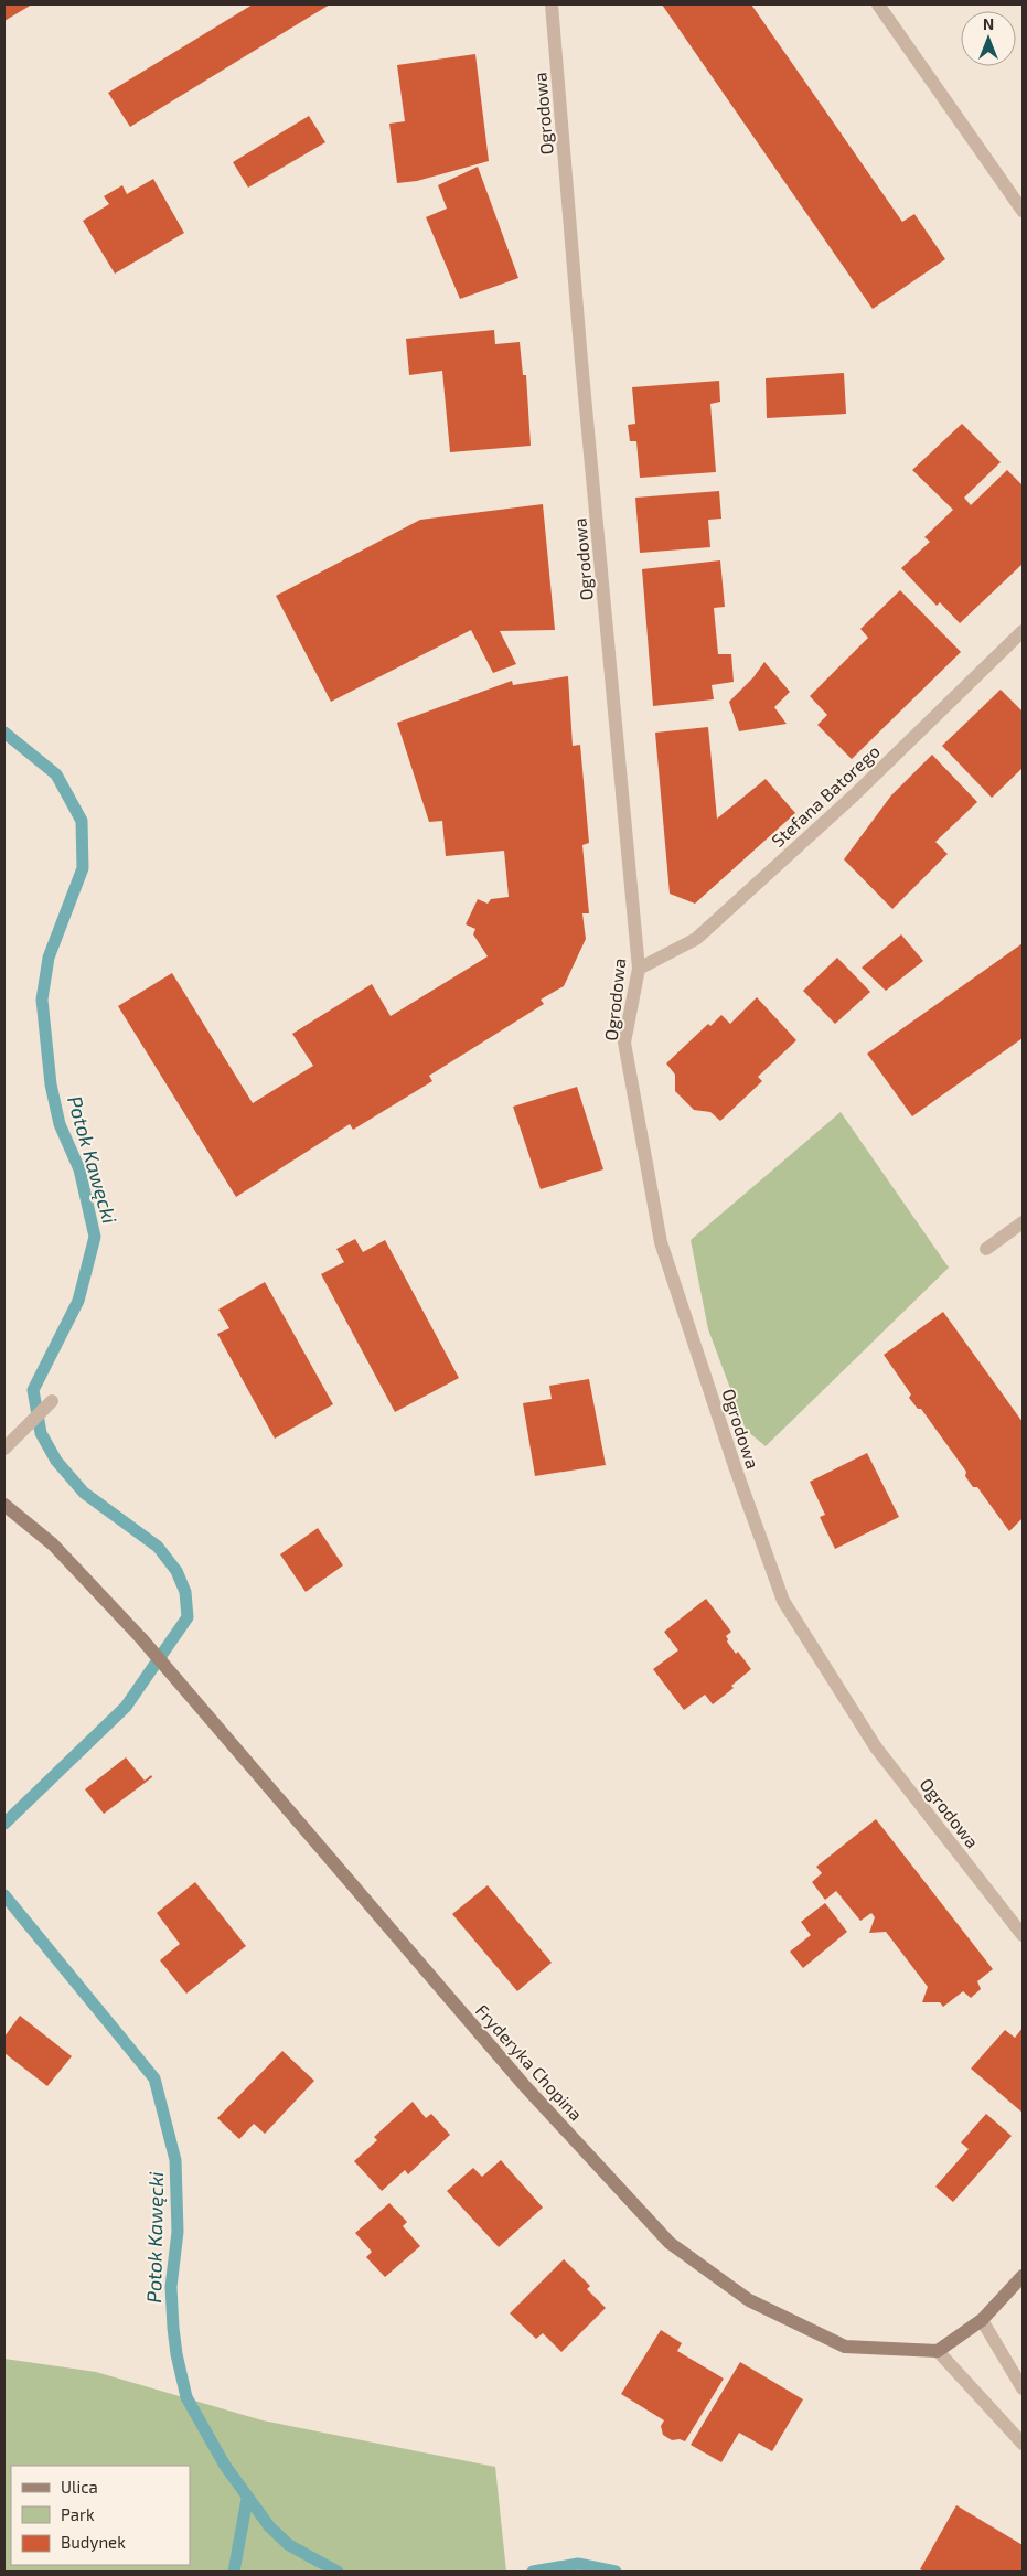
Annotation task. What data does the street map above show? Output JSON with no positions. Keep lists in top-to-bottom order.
{
  "streets": {
    "street": ["Ogrodowa", "Stefana Batorego", "Fryderyka Chopina"]
  },
  "crossings": [
    ["Ogrodowa", "Stefana Batorego"]
  ],
  "water": ["Potok Kawęcki"],
  "legend": ["Ulica", "Park", "Budynek"],
  "north": "top"
}
